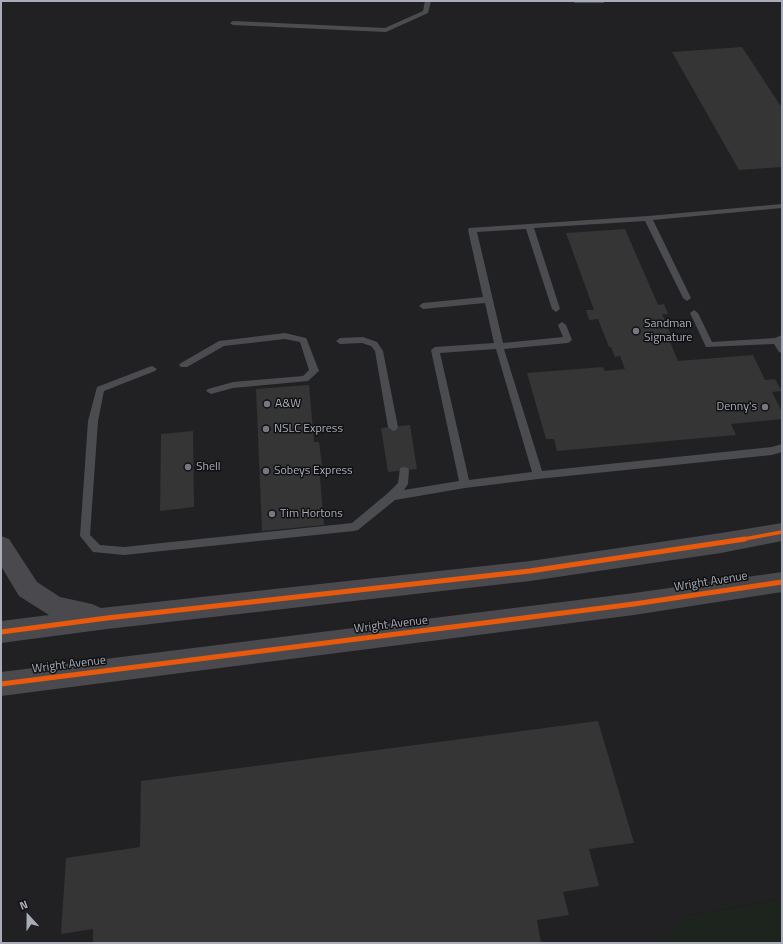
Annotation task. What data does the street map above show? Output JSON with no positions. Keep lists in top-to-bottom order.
{
  "streets": {
    "main road": ["Wright Avenue"]
  },
  "places": [
    "Sandman Signature",
    "A&W",
    "Denny's",
    "NSLC Express",
    "Shell",
    "Sobeys Express",
    "Tim Hortons"
  ],
  "north": "top"
}
